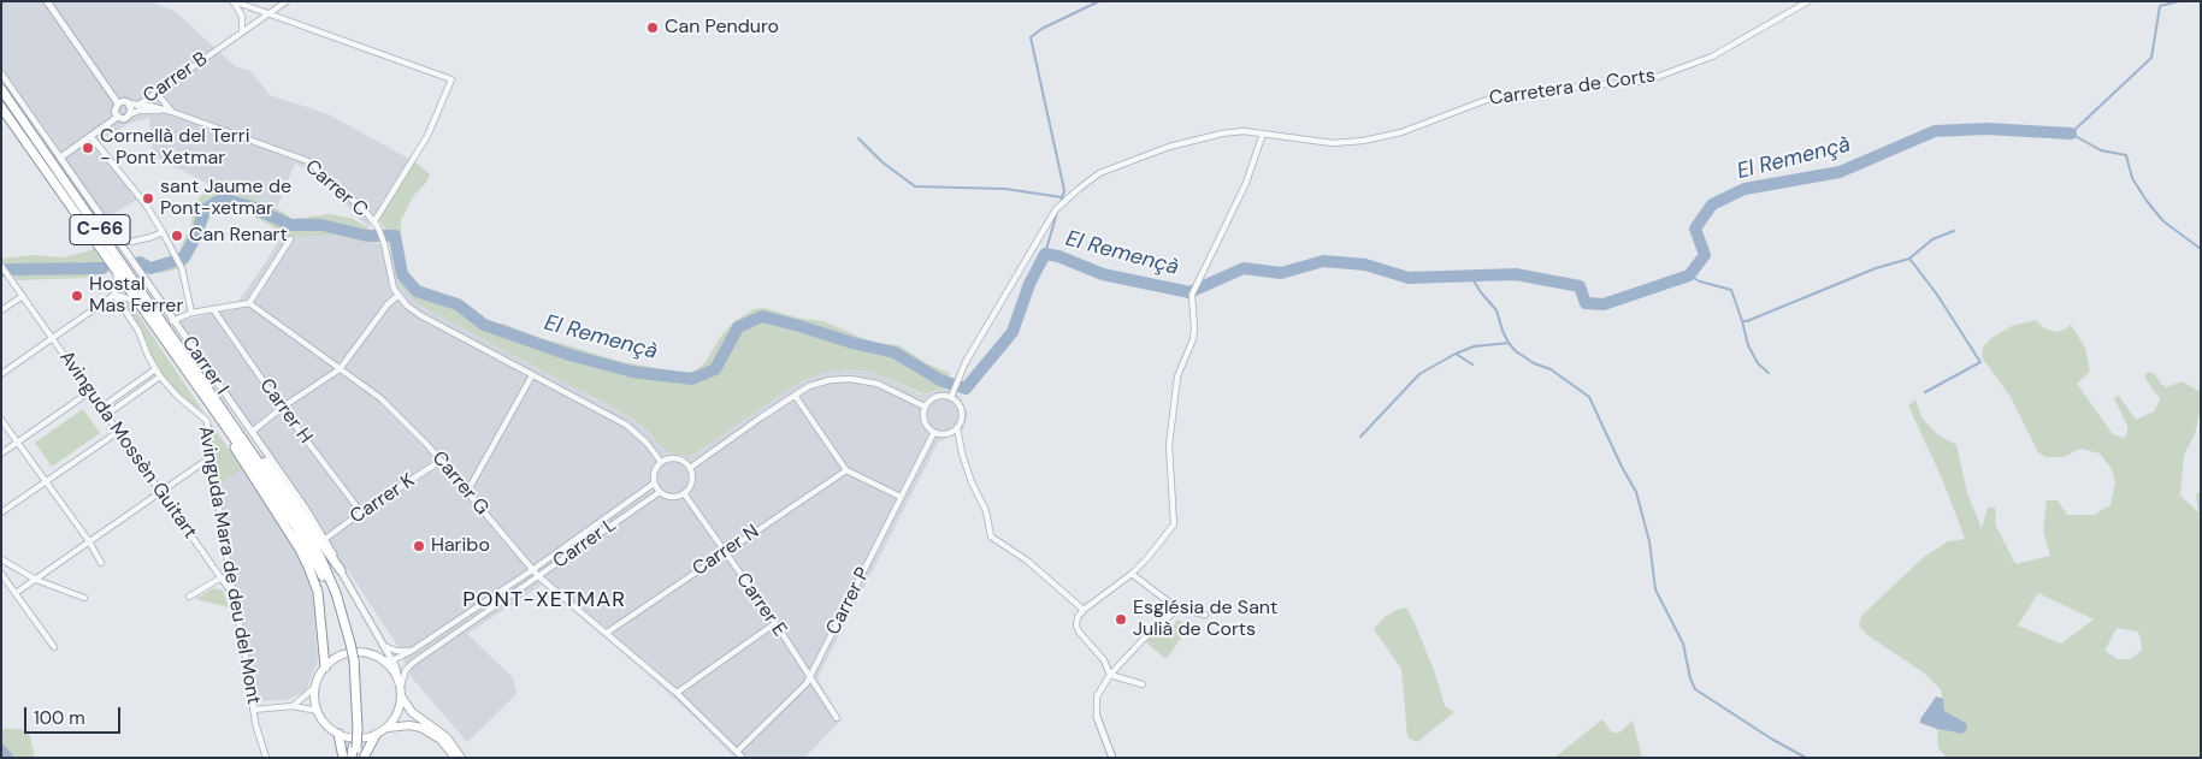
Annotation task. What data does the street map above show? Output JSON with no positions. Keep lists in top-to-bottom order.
{
  "streets": {
    "highway": ["C-66"],
    "street": [
      "Carrer B",
      "Carretera de Corts",
      "Carrer C",
      "Carrer I",
      "Carrer H",
      "Avinguda Mossèn Guitart",
      "Carrer G",
      "Carrer K",
      "Carrer L",
      "Carrer N",
      "Avinguda Mara de deu del Mont",
      "Carrer P",
      "Carrer E"
    ]
  },
  "crossings": [
    ["Carrer B", "Carrer C"],
    ["Carretera de Corts", "Carrer P"],
    ["Carrer I", "Carrer K"],
    ["Carrer I", "Carrer L"],
    ["Carrer H", "Carrer K"],
    ["Avinguda Mossèn Guitart", "Avinguda Mara de deu del Mont"],
    ["Carrer G", "Carrer K"],
    ["Carrer G", "Carrer L"],
    ["Carrer G", "Carrer N"],
    ["Carrer G", "Carrer P"],
    ["Carrer L", "Carrer E"],
    ["Carrer N", "Carrer E"],
    ["Carrer P", "Carrer E"]
  ],
  "districts": ["PONT-XETMAR"],
  "water": ["El Remençà"],
  "places": [
    "Can Penduro",
    "Cornellà del Terri - Pont Xetmar",
    "sant Jaume de Pont-xetmar",
    "Can Renart",
    "Hostal Mas Ferrer",
    "Haribo",
    "Església de Sant Julià de Corts"
  ],
  "scale_bar": "100 m"
}
